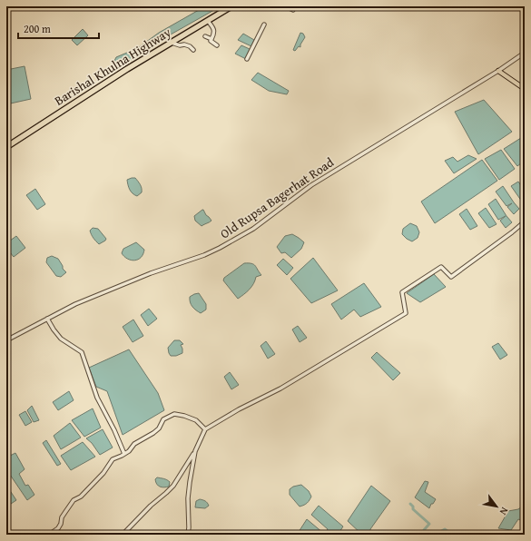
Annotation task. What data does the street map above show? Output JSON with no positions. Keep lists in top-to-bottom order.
{
  "streets": {
    "highway": ["Barishal Khulna Highway"],
    "street": ["Old Rupsa Bagerhat Road"]
  },
  "scale_bar": "200 m",
  "north": "bottom right"
}
